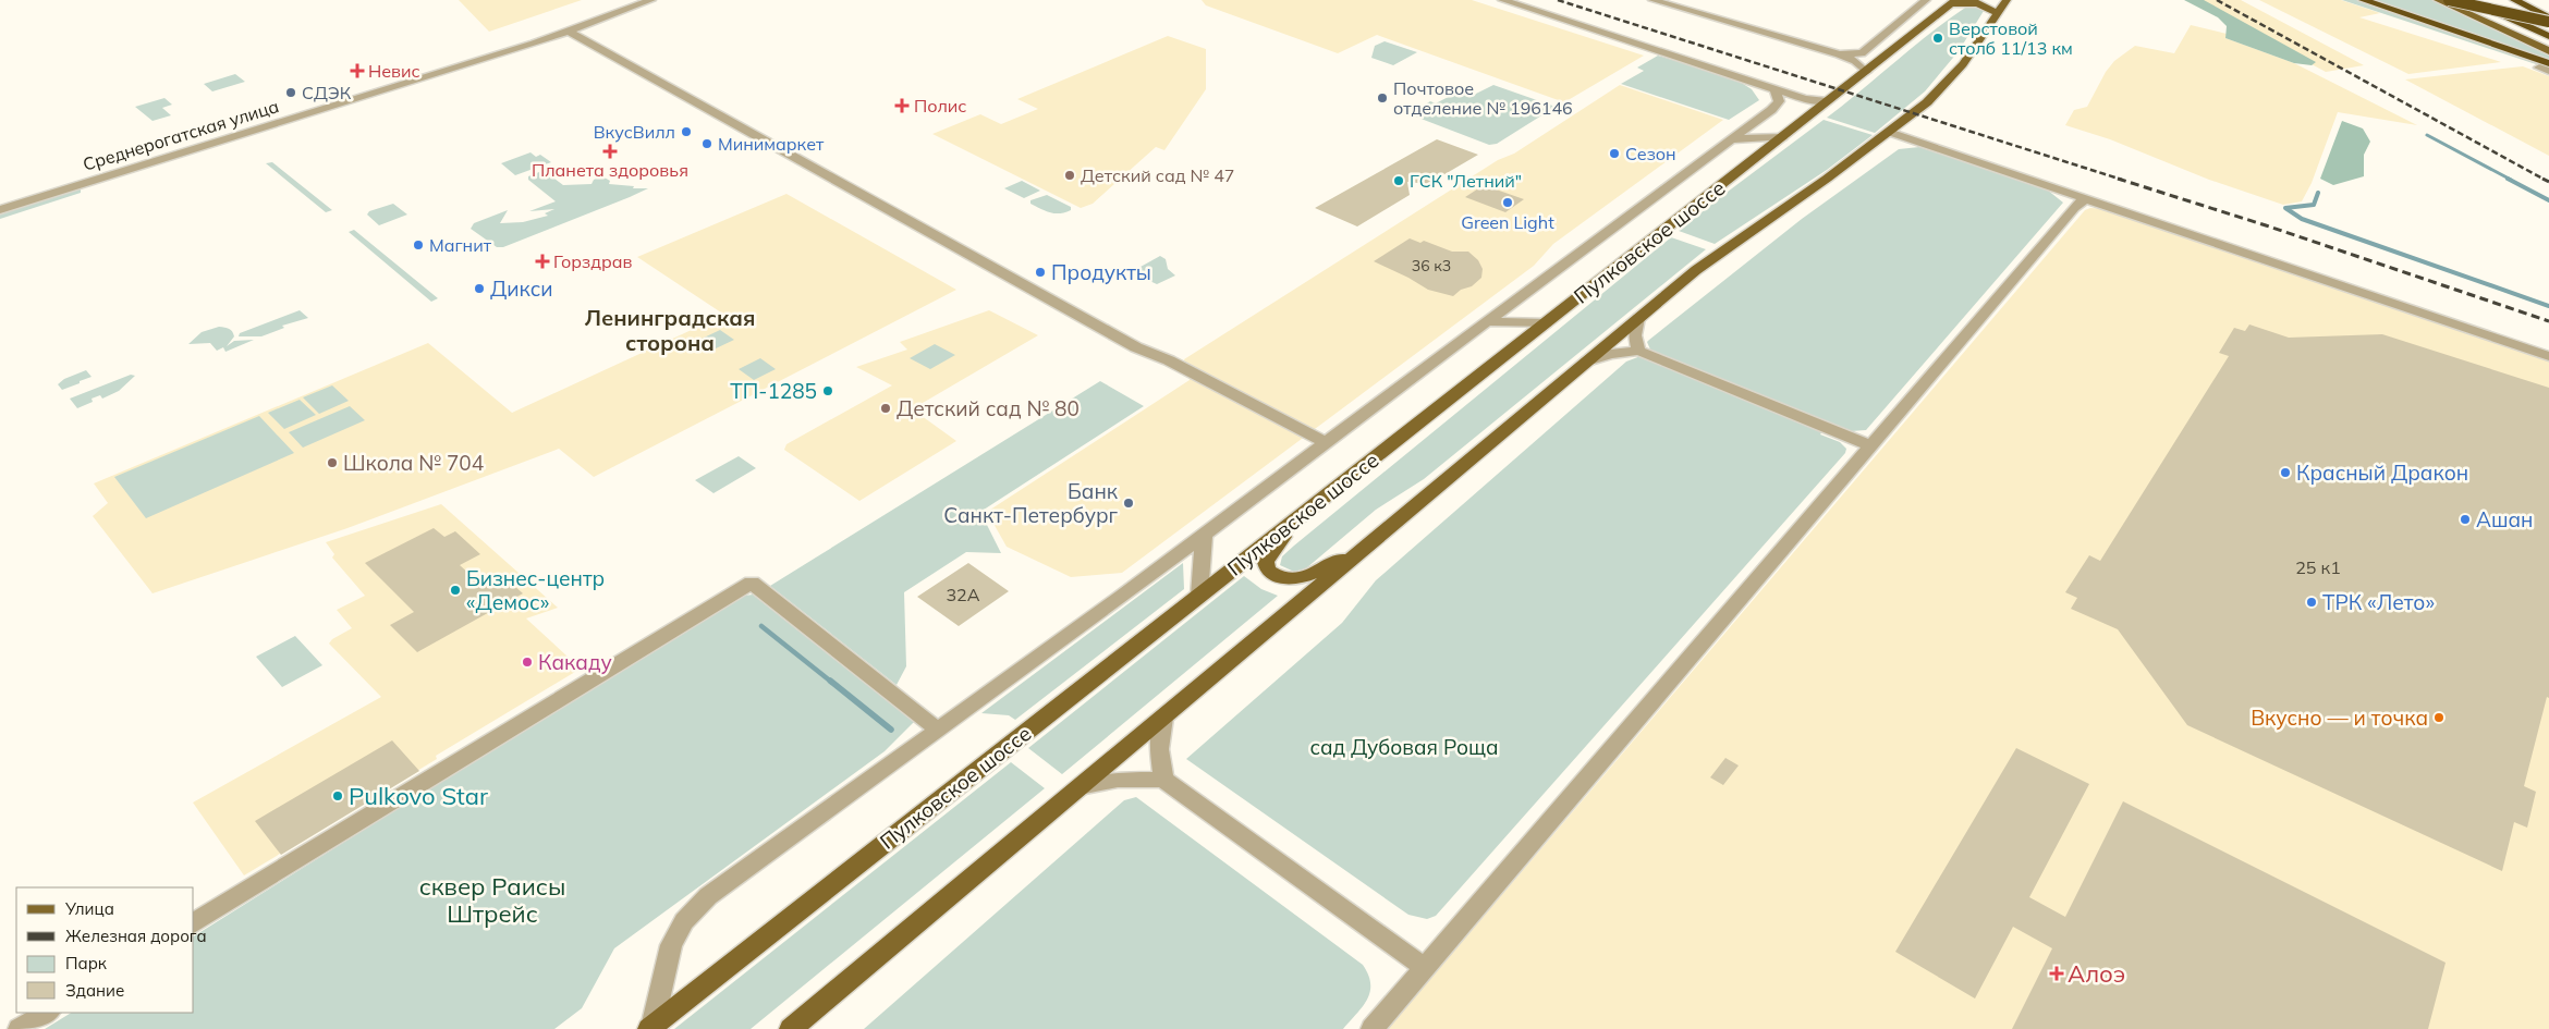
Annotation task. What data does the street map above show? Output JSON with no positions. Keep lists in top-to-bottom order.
{
  "streets": {
    "main road": ["Пулковское шоссе"],
    "street": ["Среднерогатская улица"]
  },
  "districts": ["Ленинградская сторона"],
  "parks": ["сад Дубовая Роща", "сквер Раисы Штрейс"],
  "places": {
    "other": [
      "Верстовой столб 11/13 км",
      "СДЭК",
      "Почтовое отделение № 196146",
      "ВкусВилл",
      "Минимаркет",
      "Сезон",
      "Детский сад № 47",
      "ГСК \"Летний\"",
      "Green Light",
      "Магнит",
      "Продукты",
      "Дикси",
      "ТП-1285",
      "Детский сад № 80",
      "Школа № 704",
      "Красный Дракон",
      "Банк Санкт-Петербург",
      "Ашан",
      "Бизнес-центр «Демос»",
      "ТРК «Лето»",
      "Какаду",
      "Вкусно — и точка",
      "Pulkovo Star"
    ],
    "health": [
      "Невис",
      "Полис",
      "Планета здоровья",
      "Горздрав",
      "Алоэ"
    ]
  },
  "house_numbers": ["36 к3", "25 к1", "32А"],
  "legend": [
    "Улица",
    "Железная дорога",
    "Парк",
    "Здание"
  ]
}
